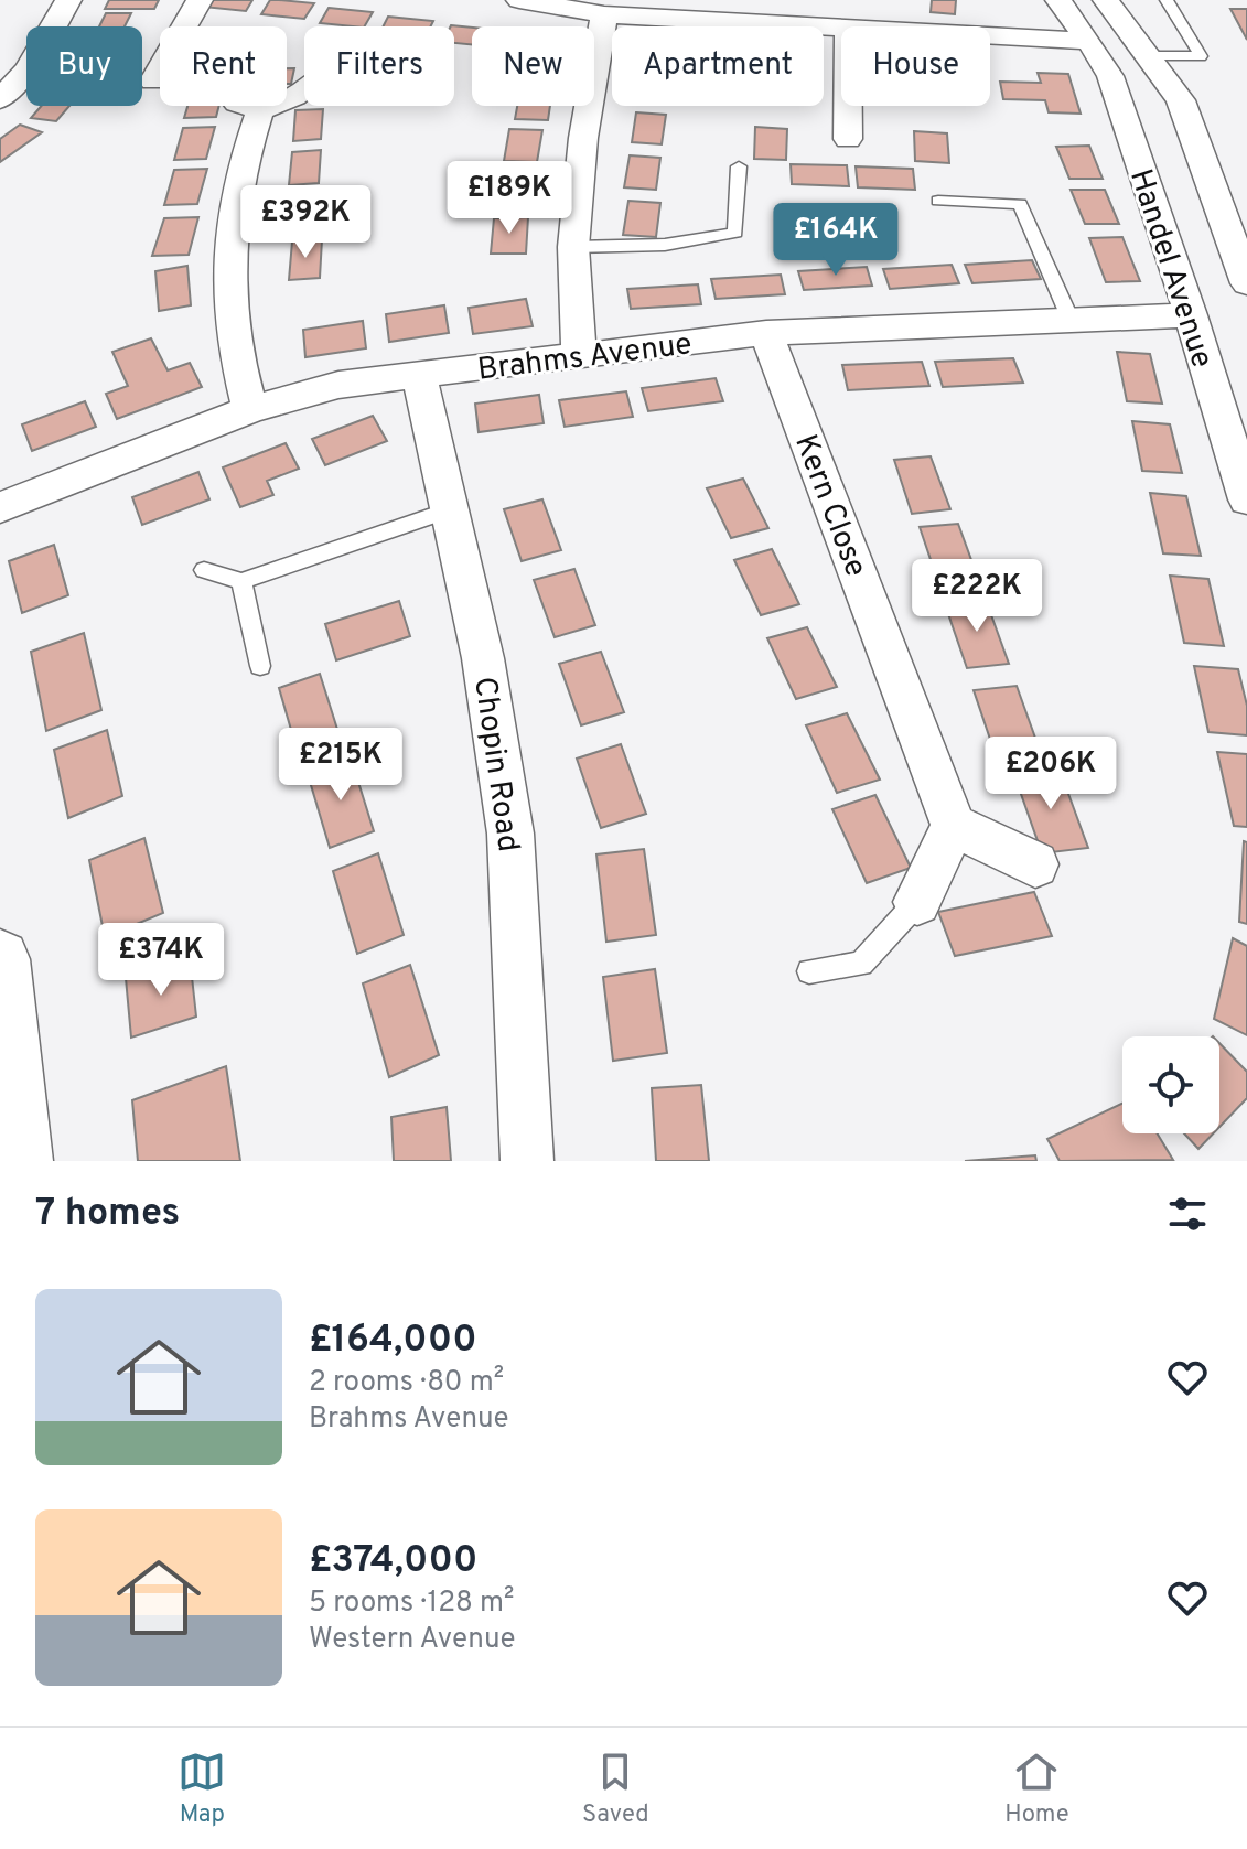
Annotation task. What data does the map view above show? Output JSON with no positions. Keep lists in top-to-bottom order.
{
  "streets": {
    "street": [
      "Handel Avenue",
      "Brahms Avenue",
      "Kern Close",
      "Chopin Road"
    ]
  },
  "crossings": [
    ["Handel Avenue", "Brahms Avenue"],
    ["Brahms Avenue", "Kern Close"],
    ["Brahms Avenue", "Chopin Road"]
  ],
  "page": {
    "chip": [
      "Buy",
      "Rent",
      "Filters",
      "New",
      "Apartment",
      "House"
    ],
    "price": [
      "£189K",
      "£392K",
      "£164K",
      "£222K",
      "£215K",
      "£206K",
      "£374K"
    ],
    "heading": "7 homes",
    "list": [
      {
        "name": "£164,000",
        "note": "2 rooms · 80 m² · Brahms Avenue"
      },
      {
        "name": "£374,000",
        "note": "5 rooms · 128 m² · Western Avenue"
      }
    ],
    "tabs": ["Map", "Saved", "Home"]
  }
}
